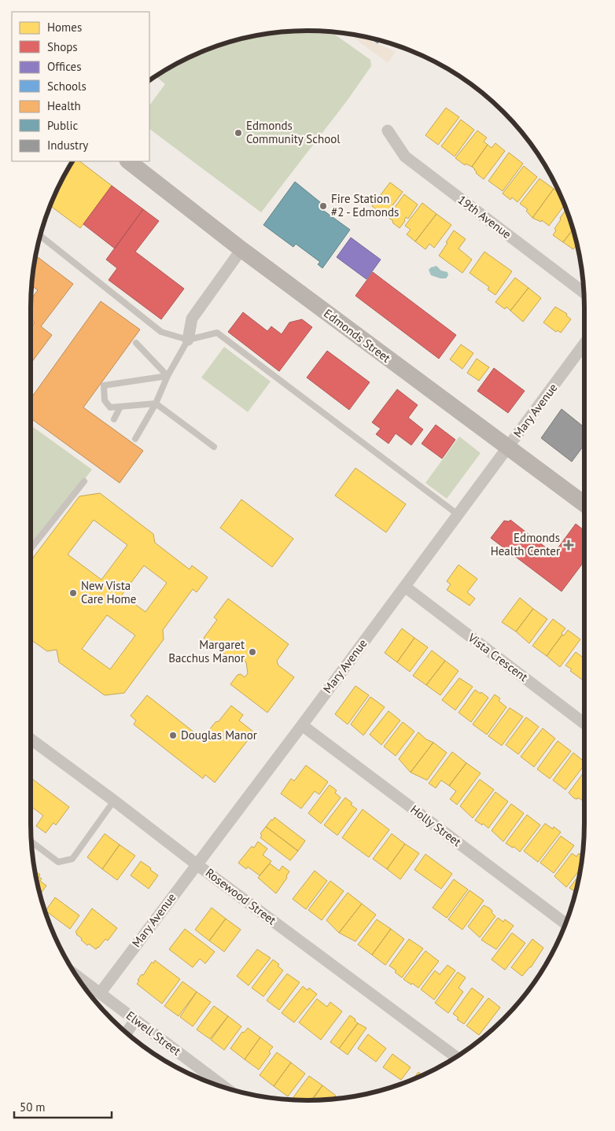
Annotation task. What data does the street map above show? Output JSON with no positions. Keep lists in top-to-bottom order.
{
  "streets": {
    "street": [
      "19th Avenue",
      "Edmonds Street",
      "Mary Avenue",
      "Vista Crescent",
      "Holly Street",
      "Rosewood Street",
      "Elwell Street"
    ]
  },
  "crossings": [
    ["Edmonds Street", "Mary Avenue"],
    ["Mary Avenue", "Vista Crescent"],
    ["Mary Avenue", "Holly Street"],
    ["Mary Avenue", "Rosewood Street"],
    ["Mary Avenue", "Elwell Street"]
  ],
  "places": {
    "other": [
      "Edmonds Community School",
      "Fire Station #2 - Edmonds",
      "New Vista Care Home",
      "Margaret Bacchus Manor",
      "Douglas Manor"
    ],
    "health": ["Edmonds Health Center"]
  },
  "legend": [
    "Homes",
    "Shops",
    "Offices",
    "Schools",
    "Health",
    "Public",
    "Industry"
  ],
  "scale_bar": "50 m"
}
